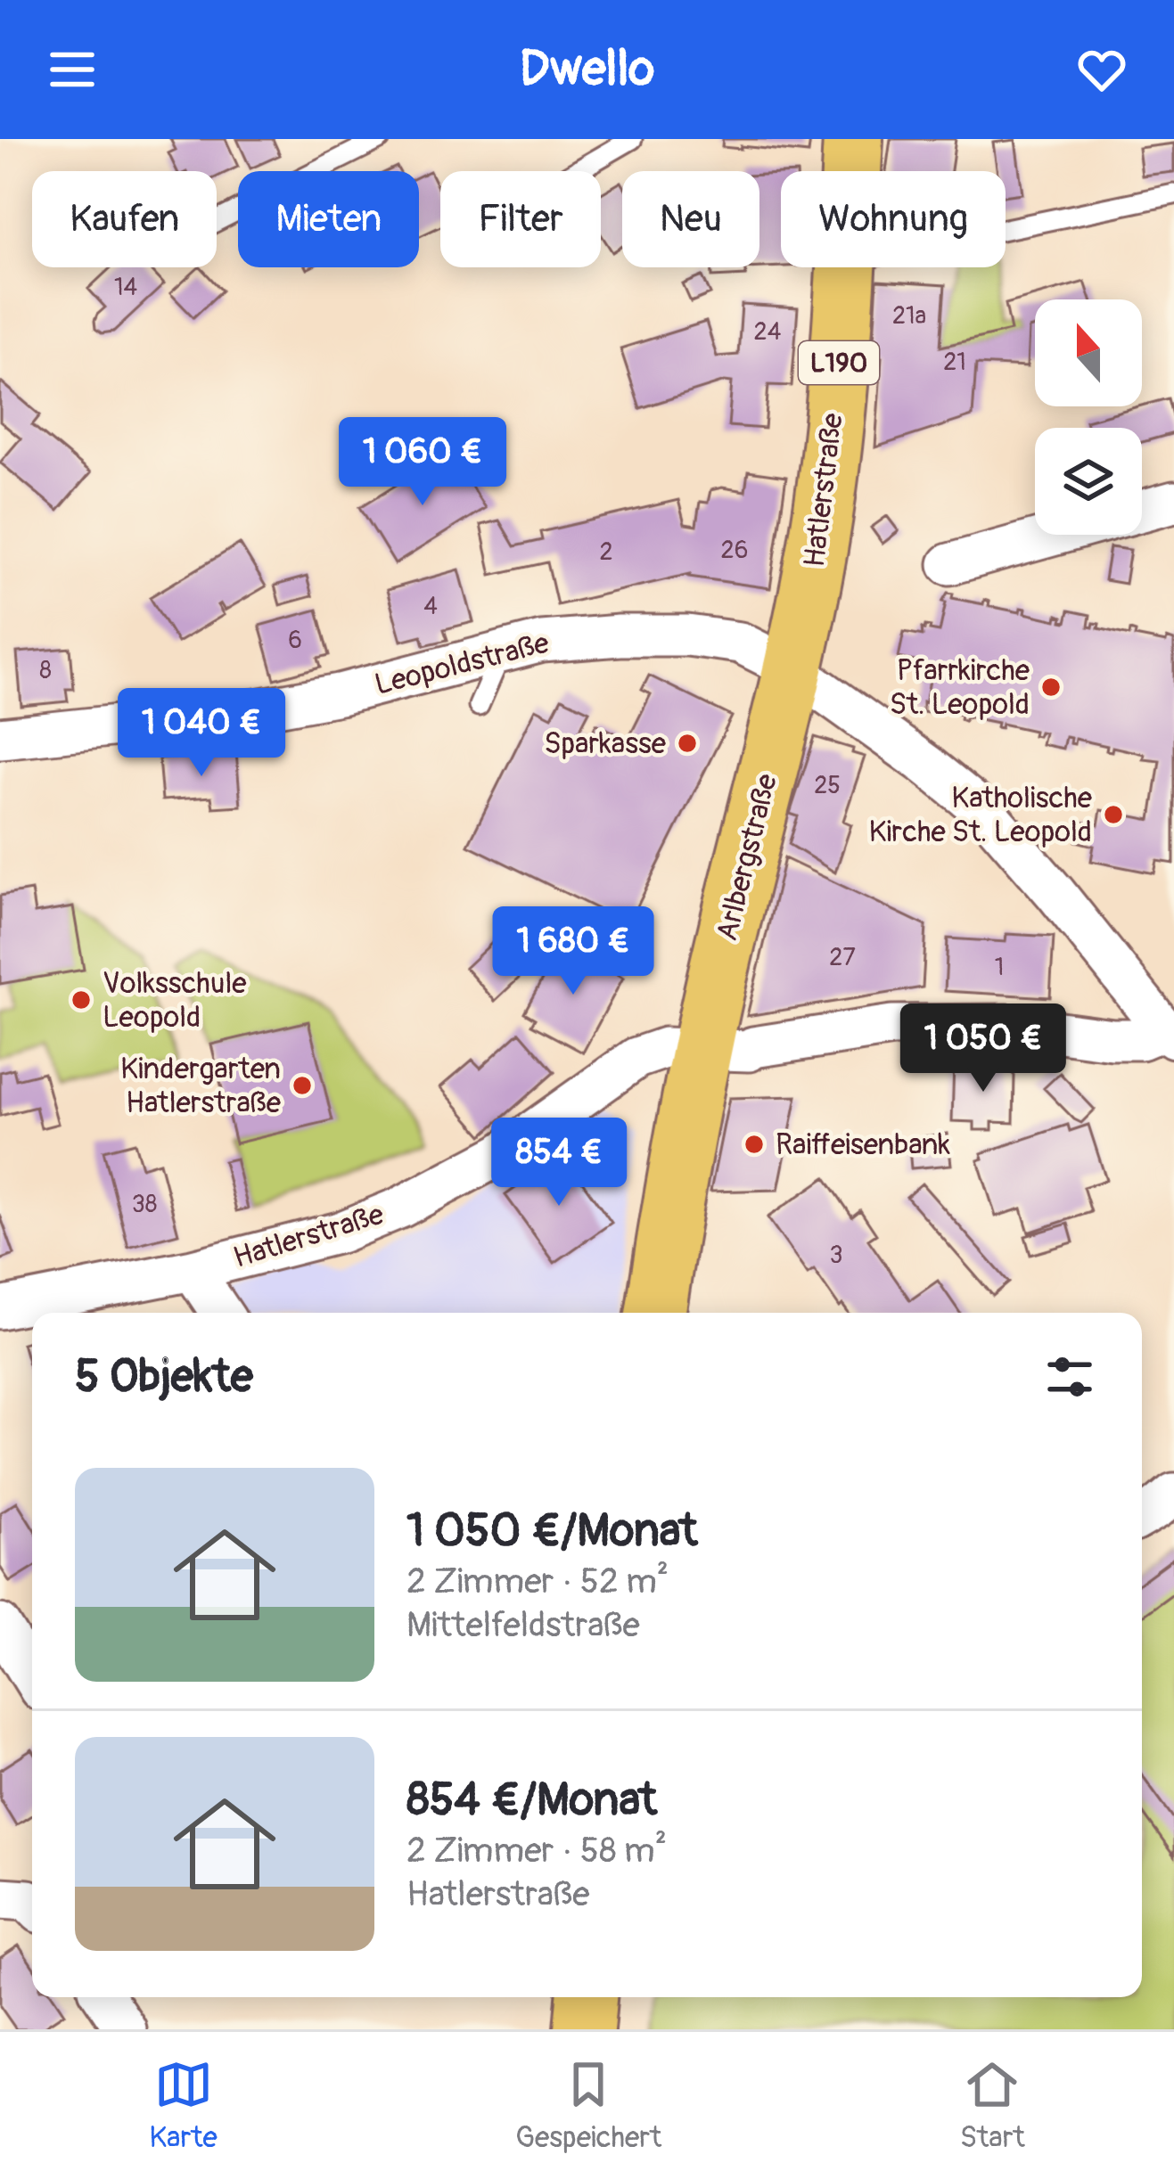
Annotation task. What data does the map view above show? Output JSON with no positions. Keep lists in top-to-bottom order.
{
  "streets": {
    "main road": ["L190", "Hatlerstraße", "Arlbergstraße"],
    "street": ["Leopoldstraße"]
  },
  "crossings": [
    ["Hatlerstraße", "Leopoldstraße"],
    ["Hatlerstraße", "Arlbergstraße"],
    ["Leopoldstraße", "Arlbergstraße"]
  ],
  "places": [
    "Pfarrkirche St. Leopold",
    "Sparkasse",
    "Katholische Kirche St. Leopold",
    "Volksschule Leopold",
    "Kindergarten Hatlerstraße",
    "Raiffeisenbank"
  ],
  "house_numbers": [
    "14",
    "21a",
    "24",
    "21",
    "26",
    "2",
    "4",
    "6",
    "8",
    "25",
    "27",
    "1",
    "38",
    "3"
  ],
  "north": "top",
  "page": {
    "header": "Dwello",
    "chip": [
      "Kaufen",
      "Mieten",
      "Filter",
      "Neu",
      "Wohnung"
    ],
    "price": [
      "1 060 €",
      "1 040 €",
      "1 680 €",
      "1 050 €",
      "854 €"
    ],
    "heading": "5 Objekte",
    "list": [
      {
        "name": "1 050 €/Monat",
        "note": "2 Zimmer · 52 m² · Mittelfeldstraße"
      },
      {
        "name": "854 €/Monat",
        "note": "2 Zimmer · 58 m² · Hatlerstraße"
      }
    ],
    "tabs": ["Karte", "Gespeichert", "Start"]
  }
}
